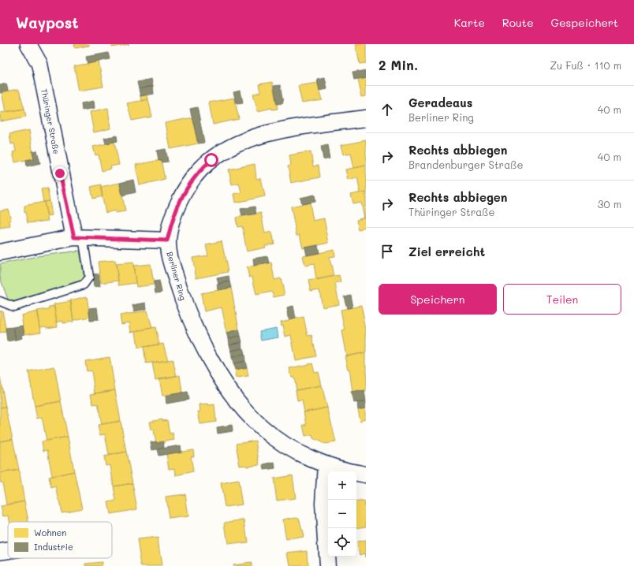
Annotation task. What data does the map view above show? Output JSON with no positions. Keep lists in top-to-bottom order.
{
  "streets": {
    "street": ["Thüringer Straße", "Berliner Ring"]
  },
  "legend": ["Wohnen", "Industrie"],
  "page": {
    "header": "Waypost",
    "nav": ["Karte", "Route", "Gespeichert"],
    "heading": ["2 Min.", "Zu Fuß · 110 m"],
    "list": [
      ["Geradeaus", "Berliner Ring", "40 m"],
      ["Rechts abbiegen", "Brandenburger Straße", "40 m"],
      ["Rechts abbiegen", "Thüringer Straße", "30 m"],
      "Ziel erreicht"
    ],
    "buttons": ["Speichern", "Teilen"],
    "map_buttons": ["+", "−"]
  }
}
